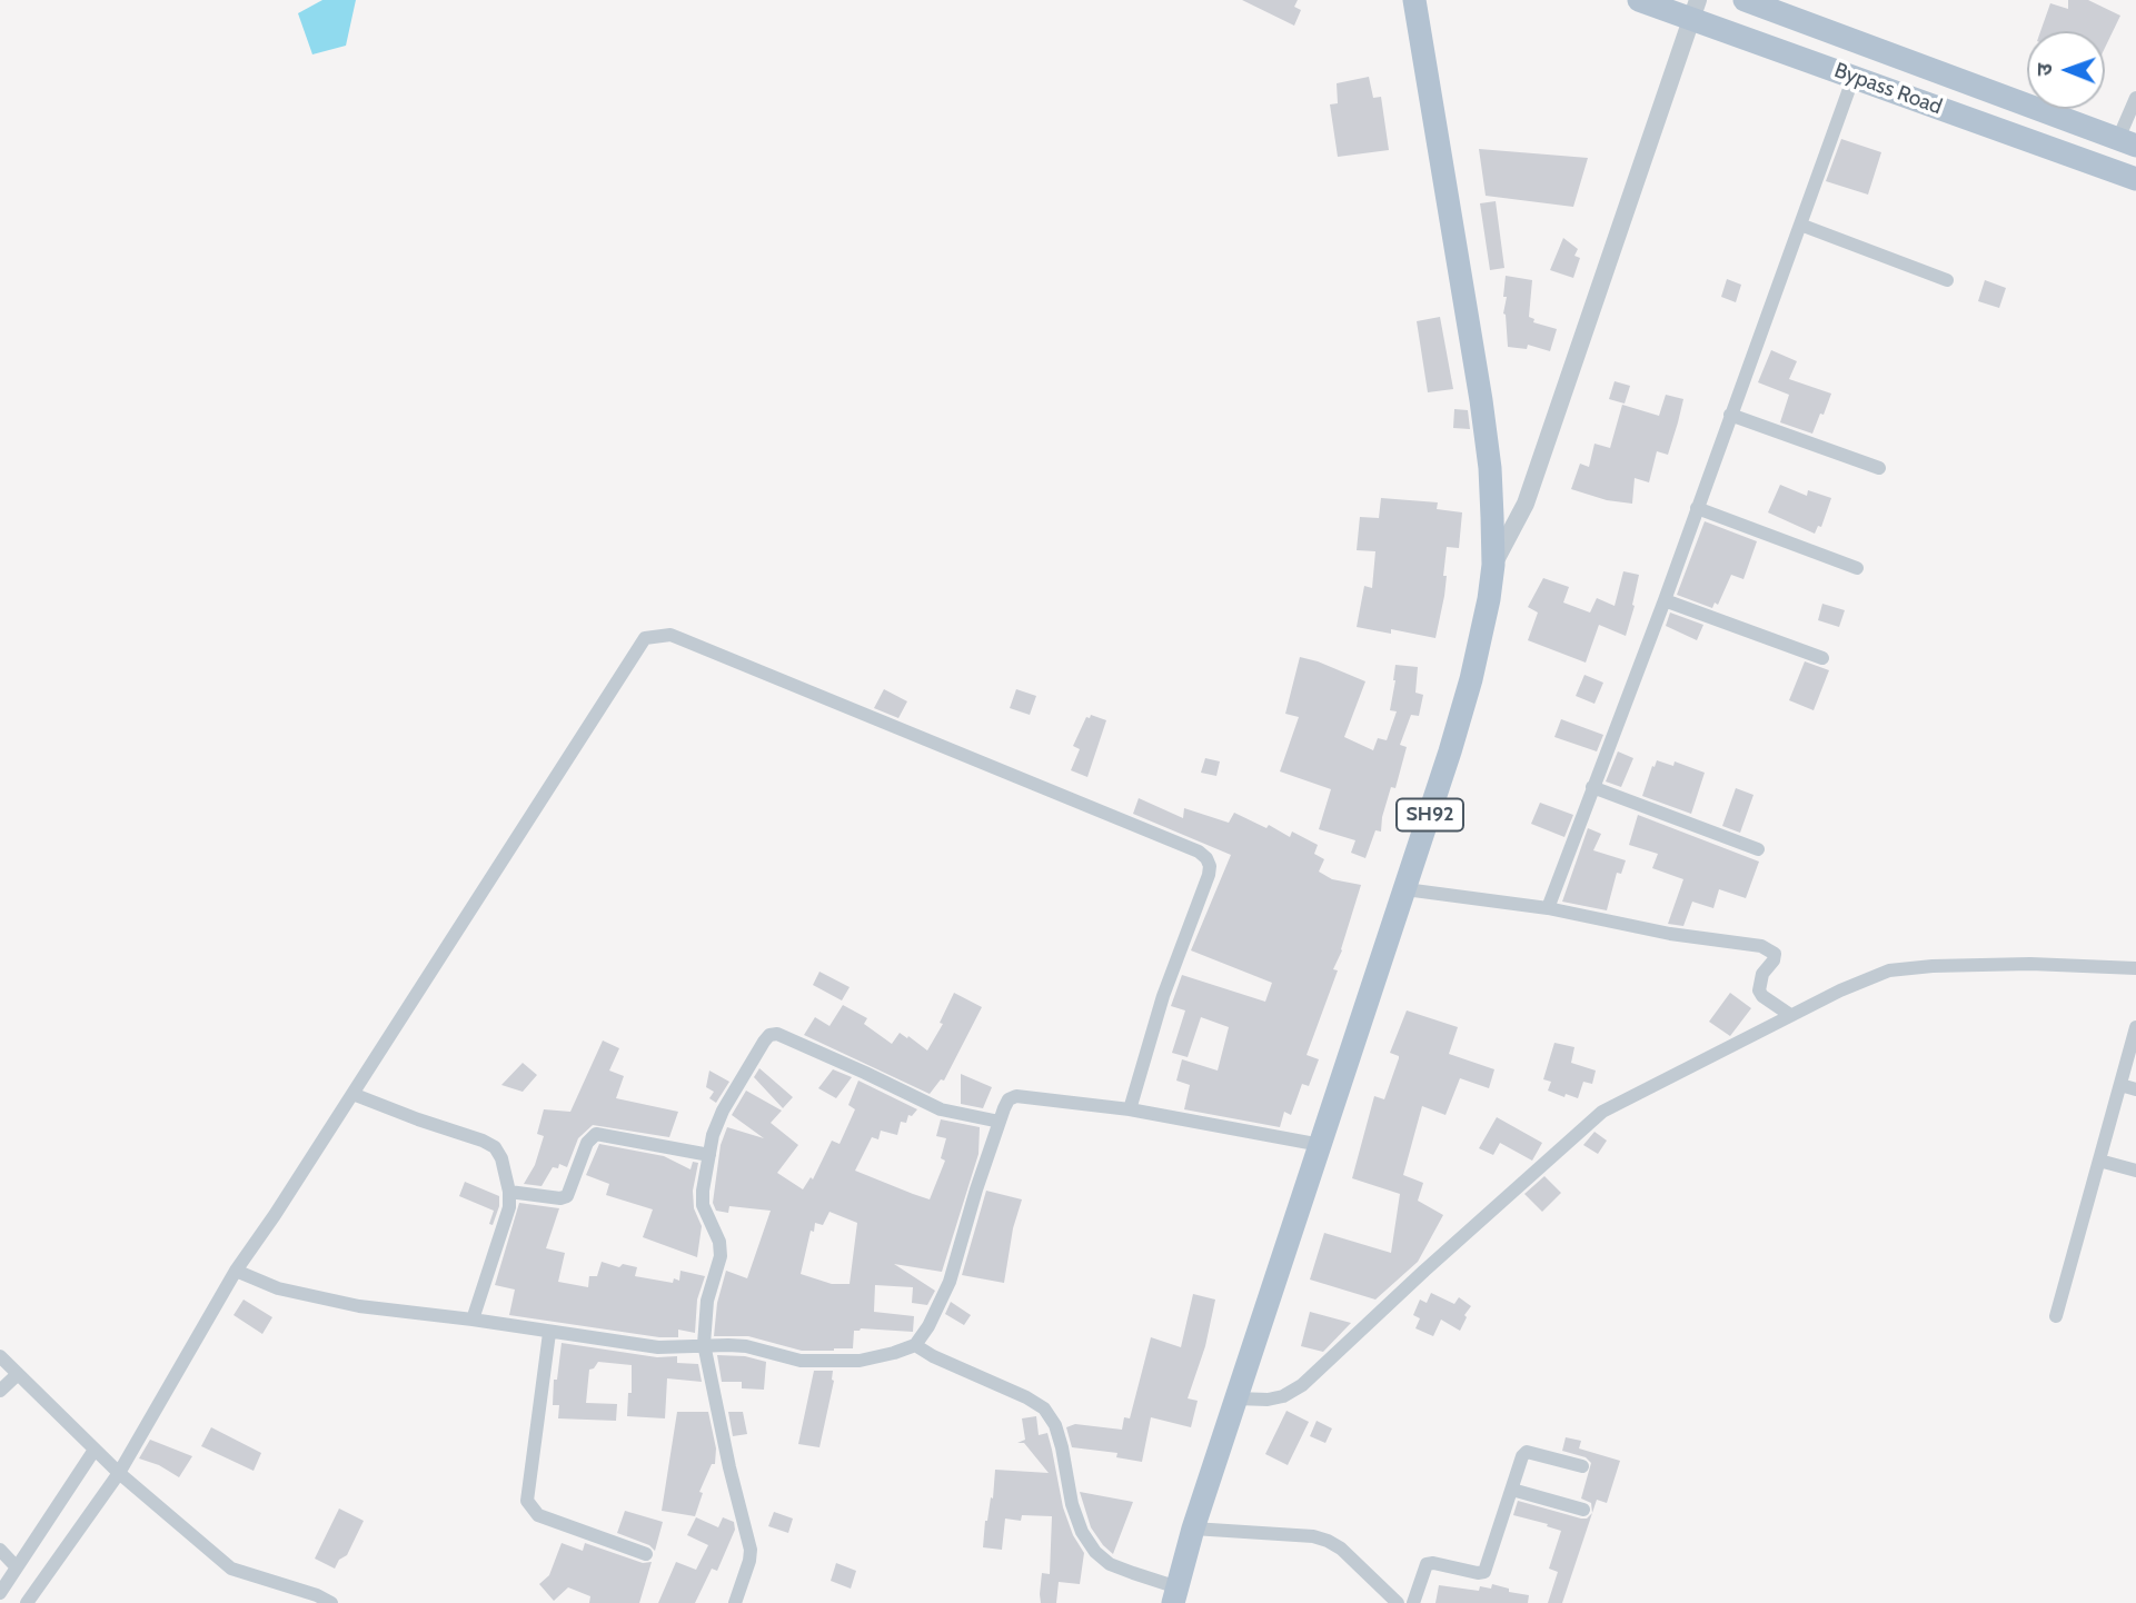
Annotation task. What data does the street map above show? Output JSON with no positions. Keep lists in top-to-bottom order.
{
  "streets": {
    "main road": ["Bypass Road", "SH92"]
  },
  "north": "left"
}
